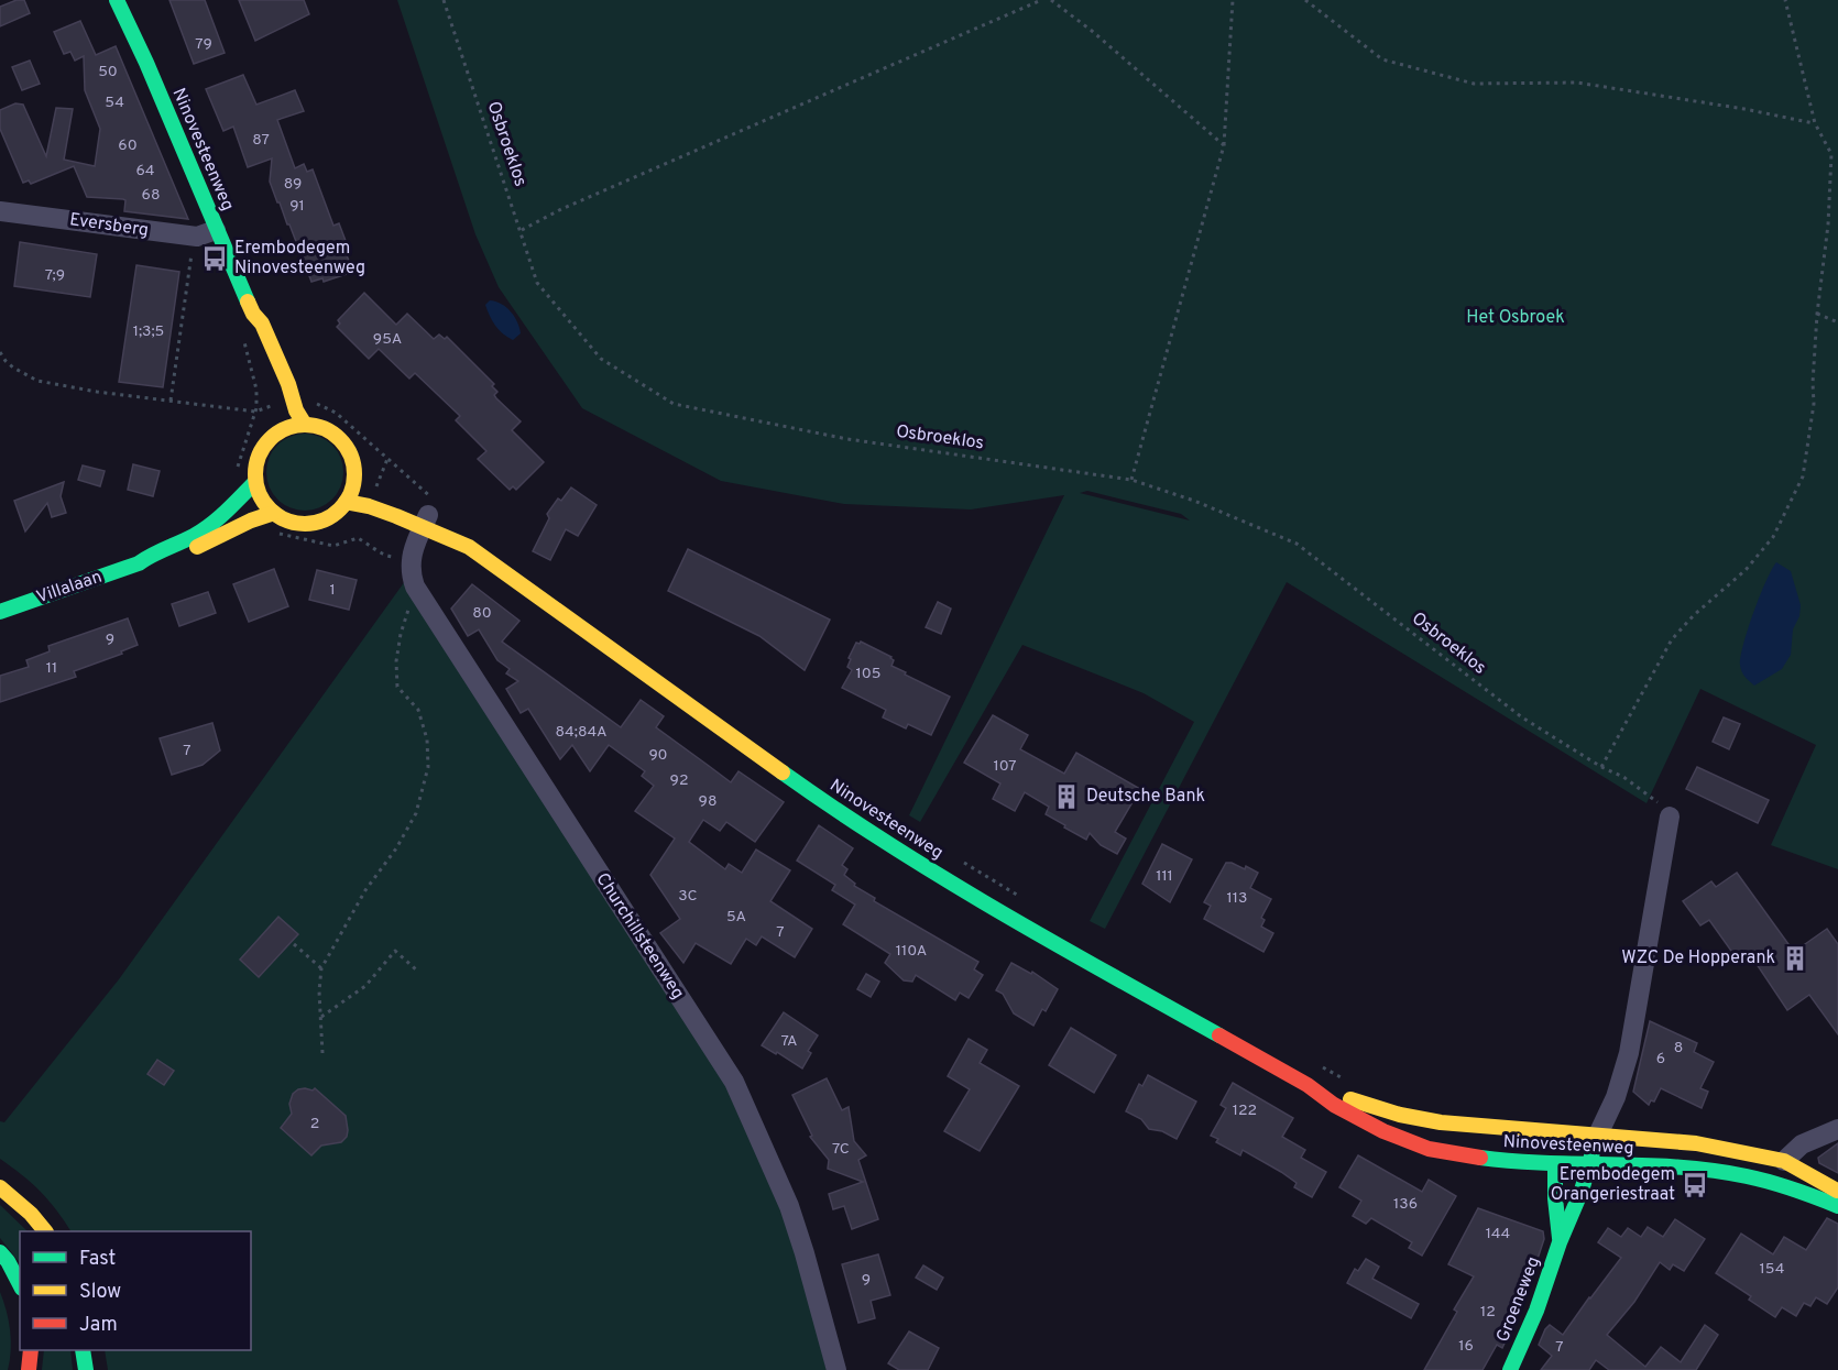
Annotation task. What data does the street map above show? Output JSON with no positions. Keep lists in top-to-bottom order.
{
  "streets": {
    "main road": ["Ninovesteenweg", "Villalaan", "Groeneweg"],
    "street": ["Eversberg", "Churchillsteenweg"],
    "path": ["Osbroeklos"]
  },
  "crossings": [
    ["Ninovesteenweg", "Eversberg"],
    ["Ninovesteenweg", "Villalaan"],
    ["Ninovesteenweg", "Churchillsteenweg"],
    ["Ninovesteenweg", "Groeneweg"]
  ],
  "parks": ["Het Osbroek"],
  "places": {
    "bus stop": ["Erembodegem Ninovesteenweg", "Erembodegem Orangeriestraat"],
    "building": ["Deutsche Bank", "WZC De Hopperank"]
  },
  "house_numbers": [
    "79",
    "50",
    "54",
    "87",
    "60",
    "64",
    "89",
    "68",
    "91",
    "7;9",
    "1;3;5",
    "95A",
    "1",
    "80",
    "9",
    "11",
    "105",
    "84;84A",
    "7",
    "90",
    "107",
    "92",
    "98",
    "111",
    "3C",
    "113",
    "5A",
    "7",
    "110A",
    "7A",
    "8",
    "6",
    "122",
    "2",
    "7C",
    "136",
    "144",
    "154",
    "9",
    "12",
    "16",
    "7"
  ],
  "legend": ["Fast", "Slow", "Jam"]
}
